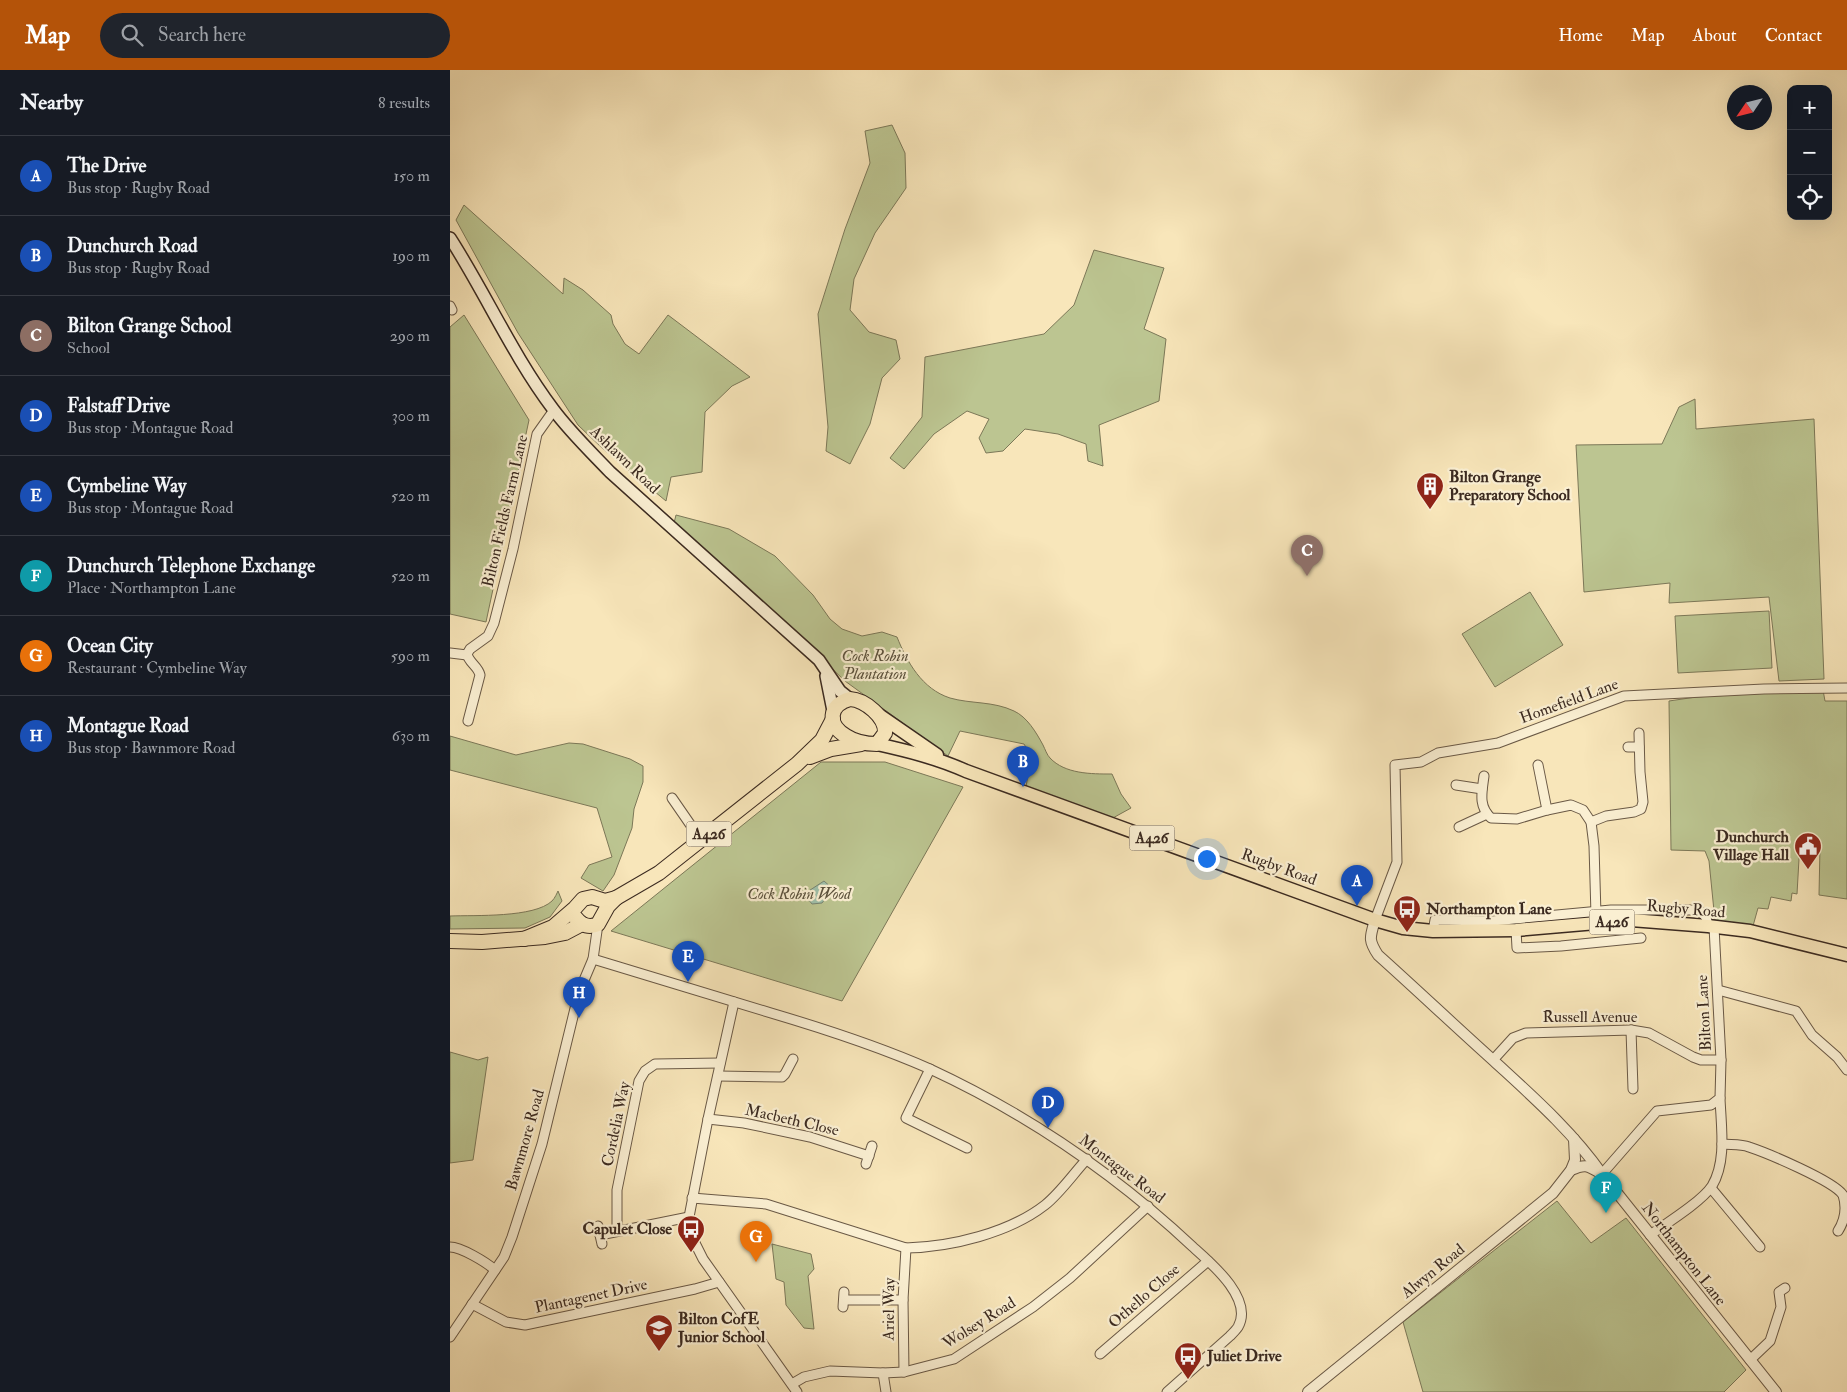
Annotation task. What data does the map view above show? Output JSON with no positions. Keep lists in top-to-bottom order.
{
  "streets": {
    "highway": ["A426"],
    "main road": ["Ashlawn Road", "Rugby Road"],
    "street": [
      "Bilton Fields Farm Lane",
      "Homefield Lane",
      "Bilton Lane",
      "Russell Avenue",
      "Macbeth Close",
      "Cordelia Way",
      "Bawnmore Road",
      "Montague Road",
      "Northampton Lane",
      "Alwyn Road",
      "Plantagenet Drive",
      "Othello Close",
      "Ariel Way",
      "Wolsey Road"
    ]
  },
  "crossings": [
    ["Ashlawn Road", "Bilton Fields Farm Lane"],
    ["Ashlawn Road", "A426"],
    ["Homefield Lane", "Rugby Road"],
    ["Homefield Lane", "Northampton Lane"],
    ["A426", "Rugby Road"],
    ["A426", "Bawnmore Road"],
    ["Rugby Road", "Bilton Lane"],
    ["Rugby Road", "Northampton Lane"],
    ["Bilton Lane", "Russell Avenue"],
    ["Bilton Lane", "Northampton Lane"],
    ["Russell Avenue", "Northampton Lane"],
    ["Bawnmore Road", "Montague Road"],
    ["Bawnmore Road", "Plantagenet Drive"],
    ["Montague Road", "Othello Close"],
    ["Montague Road", "Wolsey Road"],
    ["Northampton Lane", "Alwyn Road"],
    ["Ariel Way", "Wolsey Road"]
  ],
  "parks": ["Cock Robin Plantation", "Cock Robin Wood"],
  "places": {
    "building": ["Bilton Grange Preparatory School"],
    "public building": ["Dunchurch Village Hall"],
    "bus stop": ["Northampton Lane", "Capulet Close", "Juliet Drive"],
    "school or university": ["Bilton CofE Junior School"]
  },
  "north": "bottom left",
  "page": {
    "header": "Map",
    "search": "Search here",
    "nav": [
      "Home",
      "Map",
      "About",
      "Contact"
    ],
    "heading": ["Nearby", "8 results"],
    "map_buttons": ["+", "−"],
    "list": [
      {
        "mark": "A",
        "name": "The Drive",
        "note": "Bus stop · Rugby Road",
        "value": "150 m"
      },
      {
        "mark": "B",
        "name": "Dunchurch Road",
        "note": "Bus stop · Rugby Road",
        "value": "190 m"
      },
      {
        "mark": "C",
        "name": "Bilton Grange School",
        "note": "School",
        "value": "290 m"
      },
      {
        "mark": "D",
        "name": "Falstaff Drive",
        "note": "Bus stop · Montague Road",
        "value": "300 m"
      },
      {
        "mark": "E",
        "name": "Cymbeline Way",
        "note": "Bus stop · Montague Road",
        "value": "520 m"
      },
      {
        "mark": "F",
        "name": "Dunchurch Telephone Exchange",
        "note": "Place · Northampton Lane",
        "value": "520 m"
      },
      {
        "mark": "G",
        "name": "Ocean City",
        "note": "Restaurant · Cymbeline Way",
        "value": "590 m"
      },
      {
        "mark": "H",
        "name": "Montague Road",
        "note": "Bus stop · Bawnmore Road",
        "value": "630 m"
      }
    ],
    "pins": [
      "C",
      "B",
      "A",
      "E",
      "H",
      "D",
      "F",
      "G"
    ]
  }
}
